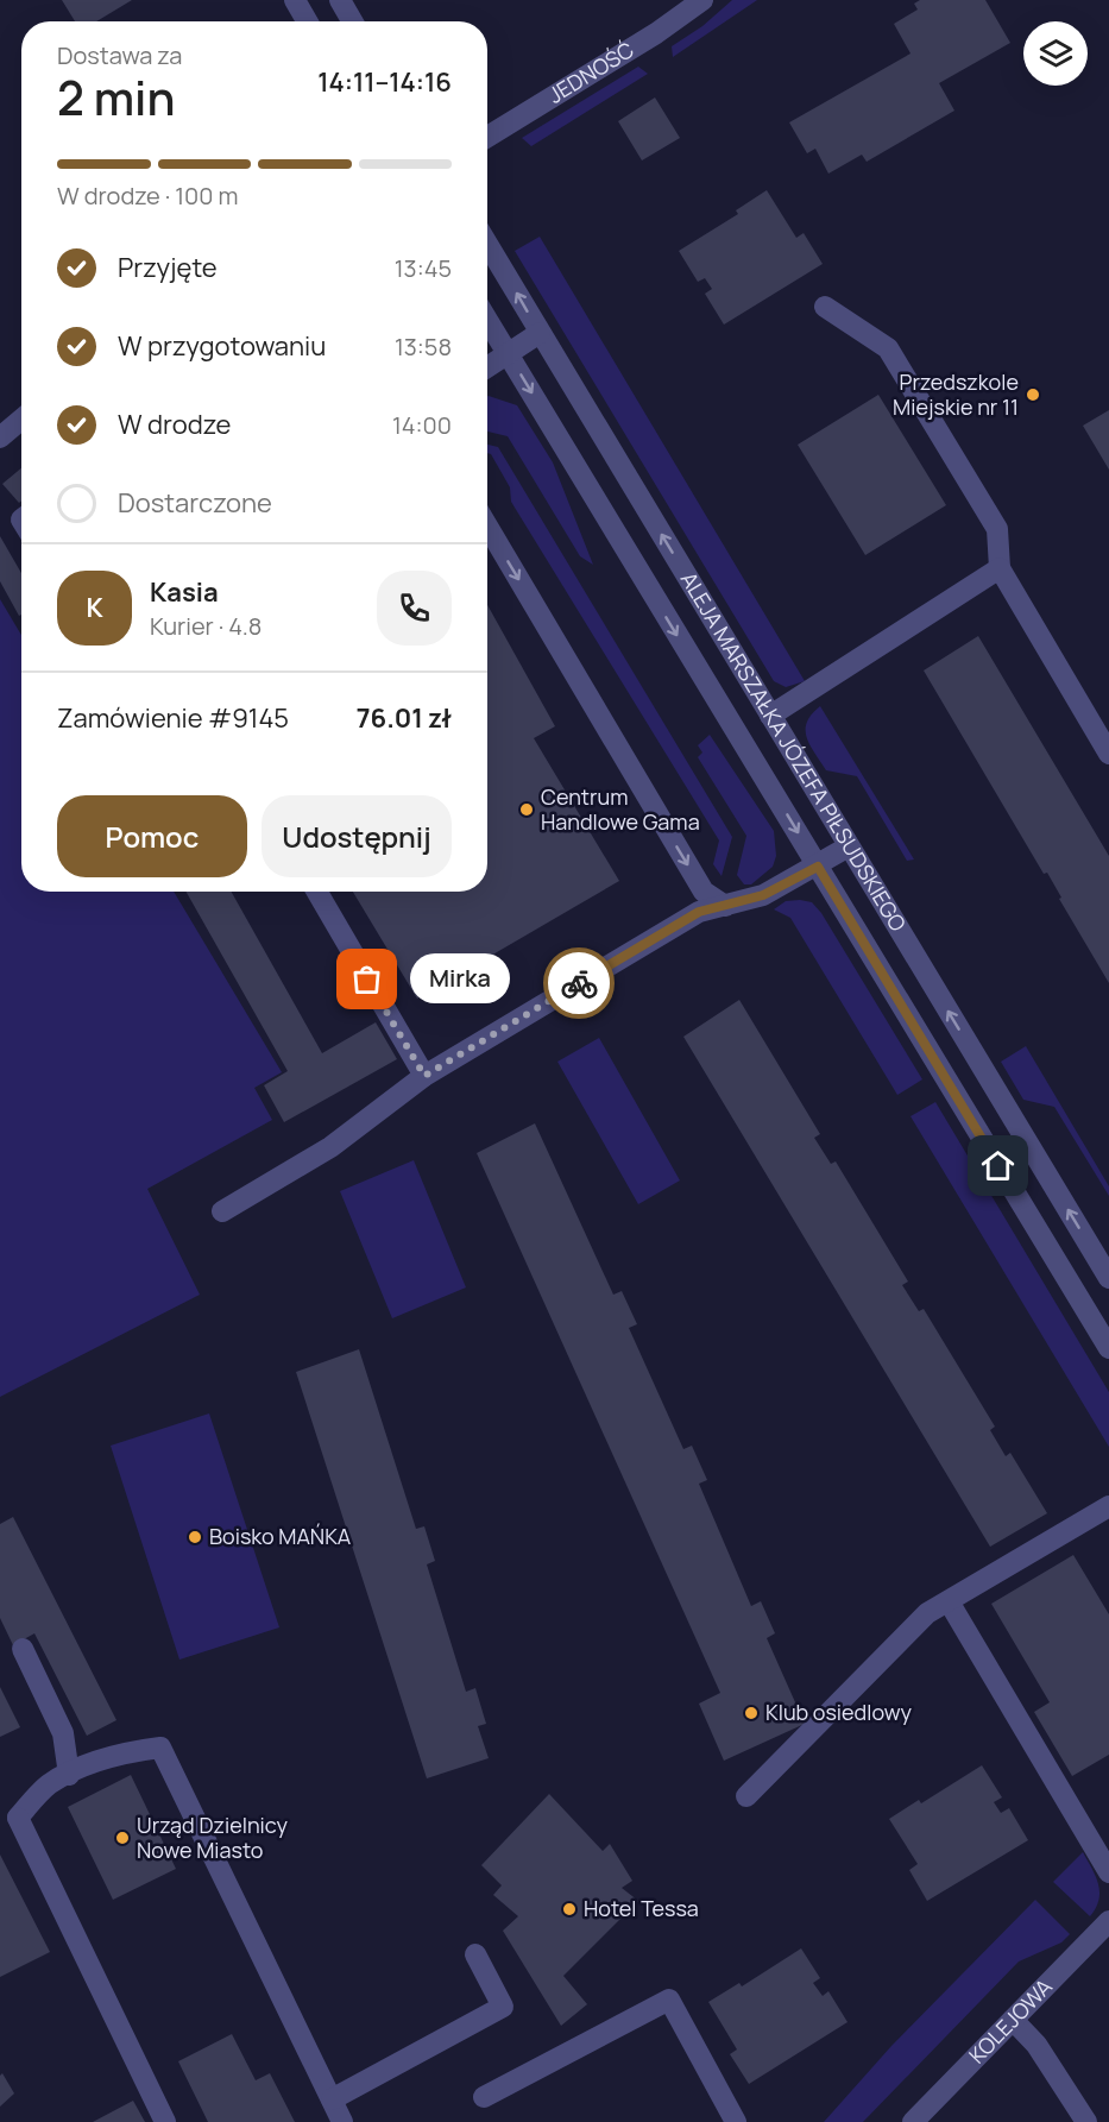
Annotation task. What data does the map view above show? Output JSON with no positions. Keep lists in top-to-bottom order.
{
  "streets": {
    "street": ["JEDNOŚĆ", "ALEJA MARSZAŁKA JÓZEFA PIŁSUDSKIEGO", "KOLEJOWA"]
  },
  "places": [
    "Przedszkole Miejskie nr 11",
    "Centrum Handlowe Gama",
    "Mirka",
    "Boisko MAŃKA",
    "Klub osiedlowy",
    "Urząd Dzielnicy Nowe Miasto",
    "Hotel Tessa"
  ],
  "page": {
    "heading": ["2 min", "Dostawa za", "14:11–14:16"],
    "panel": [
      "Kasia",
      "Kurier · 4.8",
      "Zamówienie #9145",
      "76.01 zł"
    ],
    "bar": "W drodze · 100 m",
    "list": [
      ["Przyjęte", "13:45"],
      ["W przygotowaniu", "13:58"],
      ["W drodze", "14:00"],
      "Dostarczone"
    ],
    "round": "K",
    "buttons": ["Pomoc", "Udostępnij"],
    "bubble": "Mirka"
  }
}
